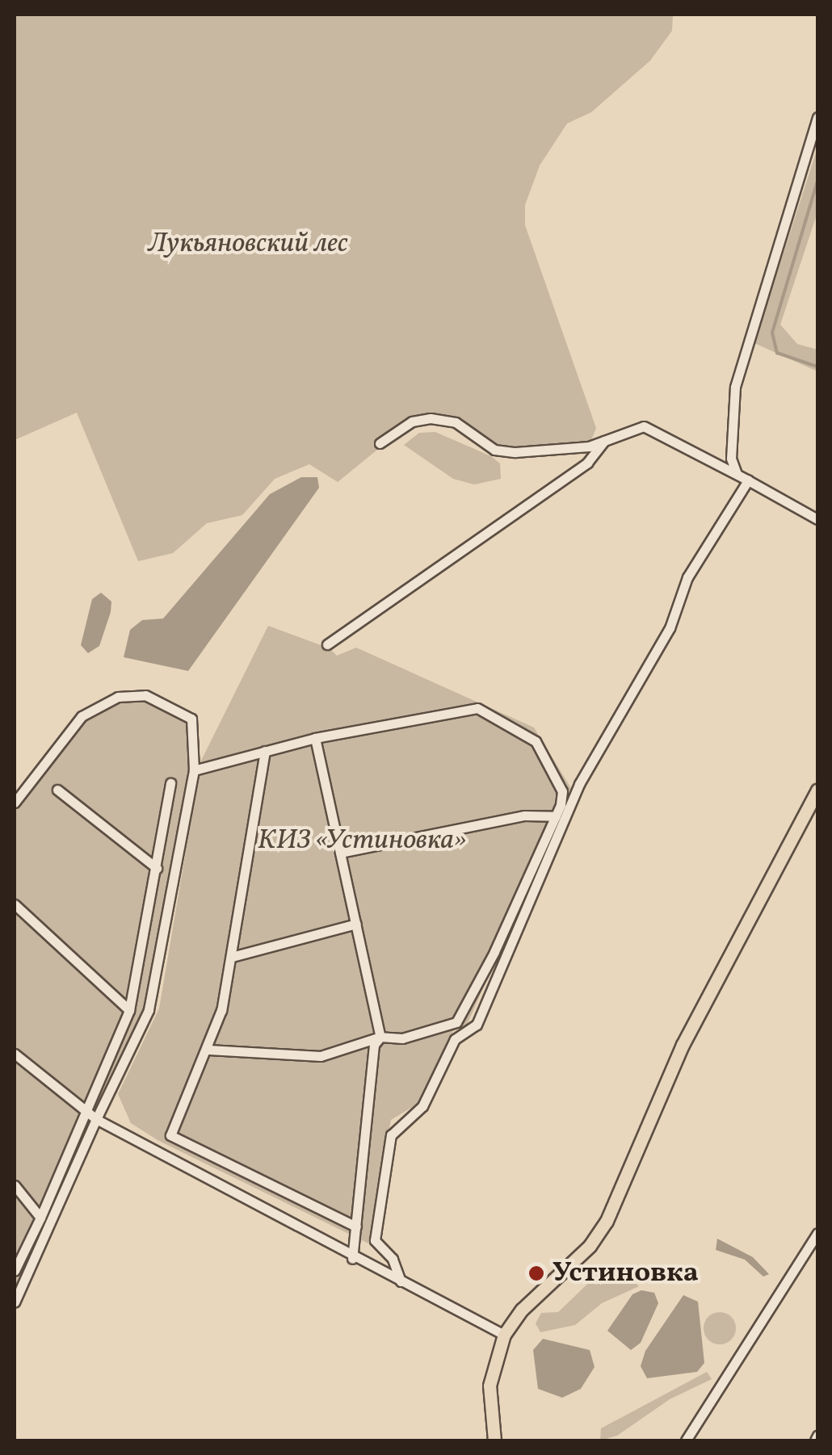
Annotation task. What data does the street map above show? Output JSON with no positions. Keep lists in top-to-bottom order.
{
  "parks": ["Лукьяновский лес", "КИЗ «Устиновка»"],
  "places": ["Устиновка"]
}
